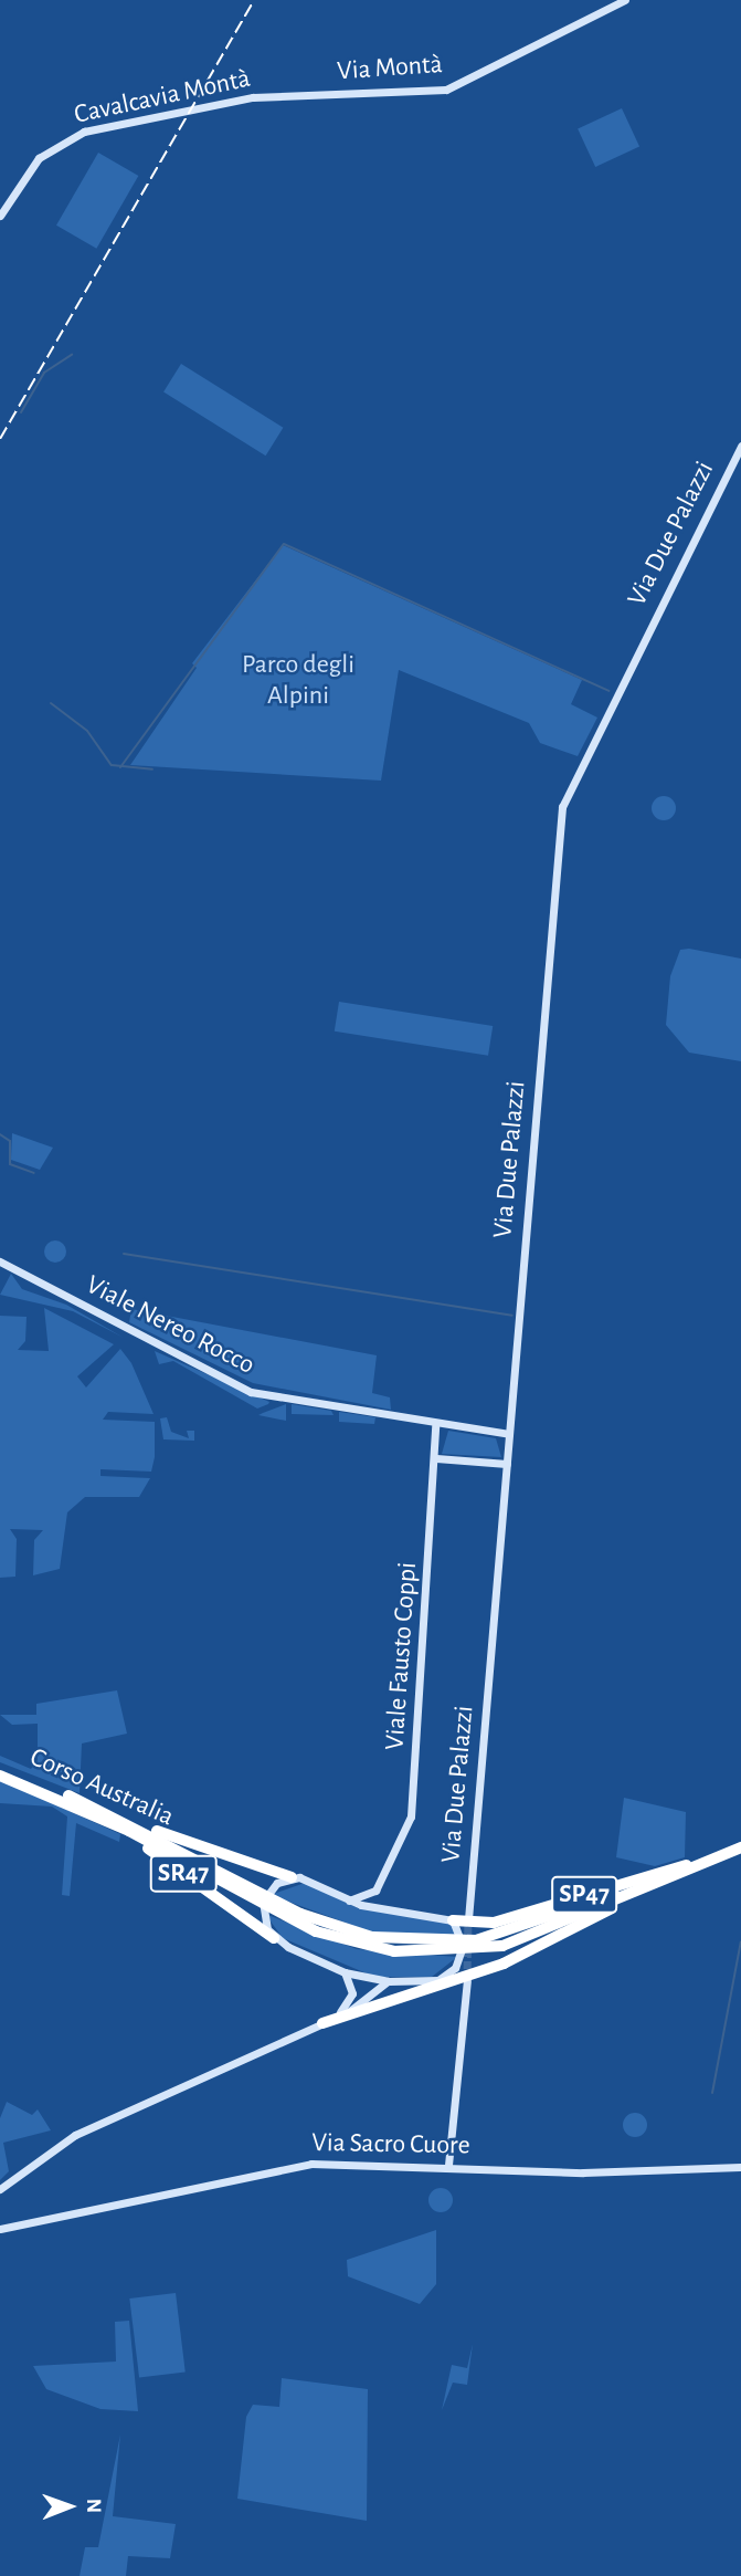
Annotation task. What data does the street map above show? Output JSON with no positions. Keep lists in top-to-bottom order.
{
  "streets": {
    "highway": ["Corso Australia", "SR47", "SP47"],
    "street": [
      "Via Montà",
      "Cavalcavia Montà",
      "Via Due Palazzi",
      "Viale Nereo Rocco",
      "Viale Fausto Coppi",
      "Via Sacro Cuore"
    ]
  },
  "crossings": [
    ["Via Montà", "Cavalcavia Montà"],
    ["Via Due Palazzi", "Viale Nereo Rocco"],
    ["Viale Nereo Rocco", "Viale Fausto Coppi"],
    ["Corso Australia", "SR47"],
    ["Corso Australia", "SP47"],
    ["SR47", "SP47"]
  ],
  "parks": ["Parco degli Alpini"],
  "north": "right"
}
